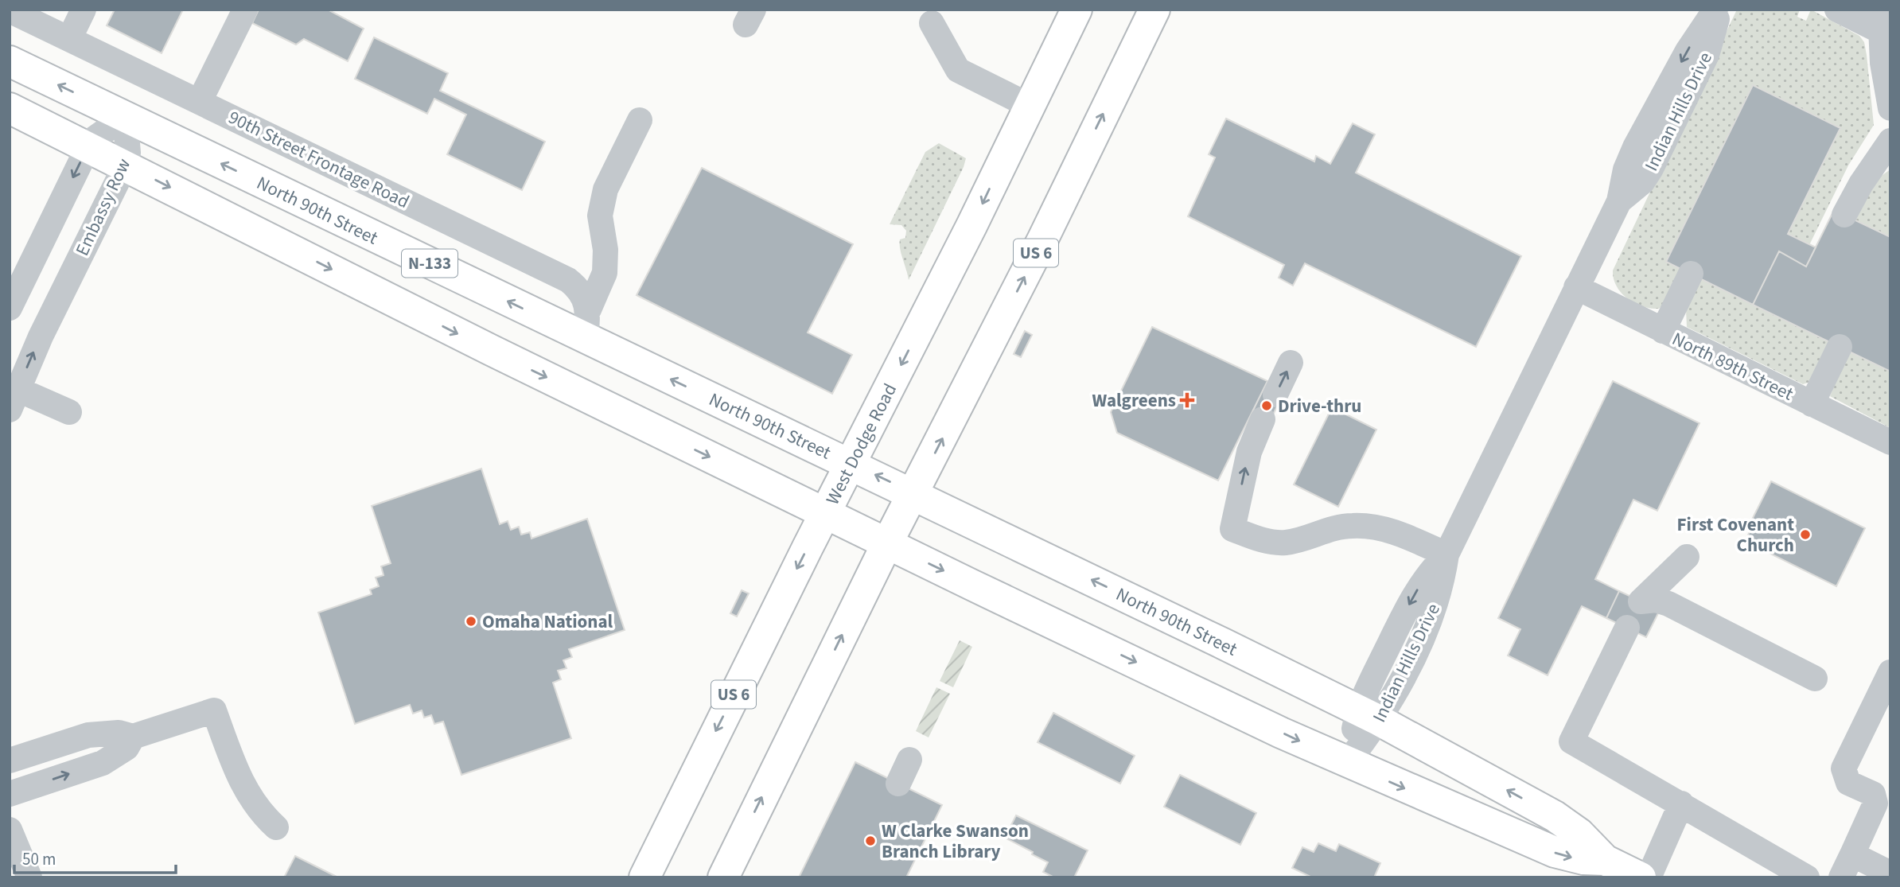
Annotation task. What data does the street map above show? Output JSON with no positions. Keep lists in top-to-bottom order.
{
  "streets": {
    "main road": [
      "North 90th Street",
      "US 6",
      "N-133",
      "West Dodge Road"
    ],
    "street": [
      "Indian Hills Drive",
      "90th Street Frontage Road",
      "Embassy Row",
      "North 89th Street"
    ]
  },
  "crossings": [
    ["Indian Hills Drive", "North 90th Street"],
    ["Indian Hills Drive", "North 89th Street"],
    ["Embassy Row", "North 90th Street"],
    ["North 90th Street", "US 6"],
    ["North 90th Street", "West Dodge Road"]
  ],
  "places": {
    "health": ["Walgreens"],
    "other": [
      "Drive-thru",
      "First Covenant Church",
      "Omaha National",
      "W Clarke Swanson Branch Library"
    ]
  },
  "scale_bar": "50 m"
}
